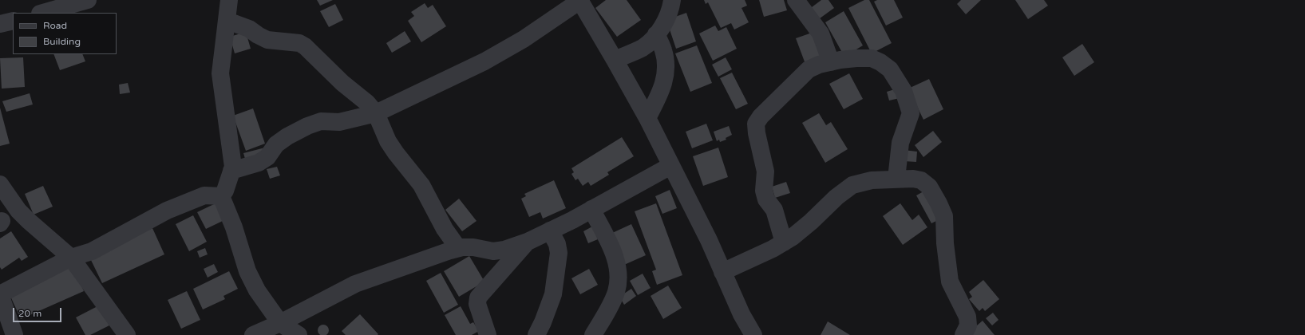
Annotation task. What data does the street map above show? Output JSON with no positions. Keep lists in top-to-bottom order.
{
  "legend": ["Road", "Building"],
  "scale_bar": "20 m"
}
